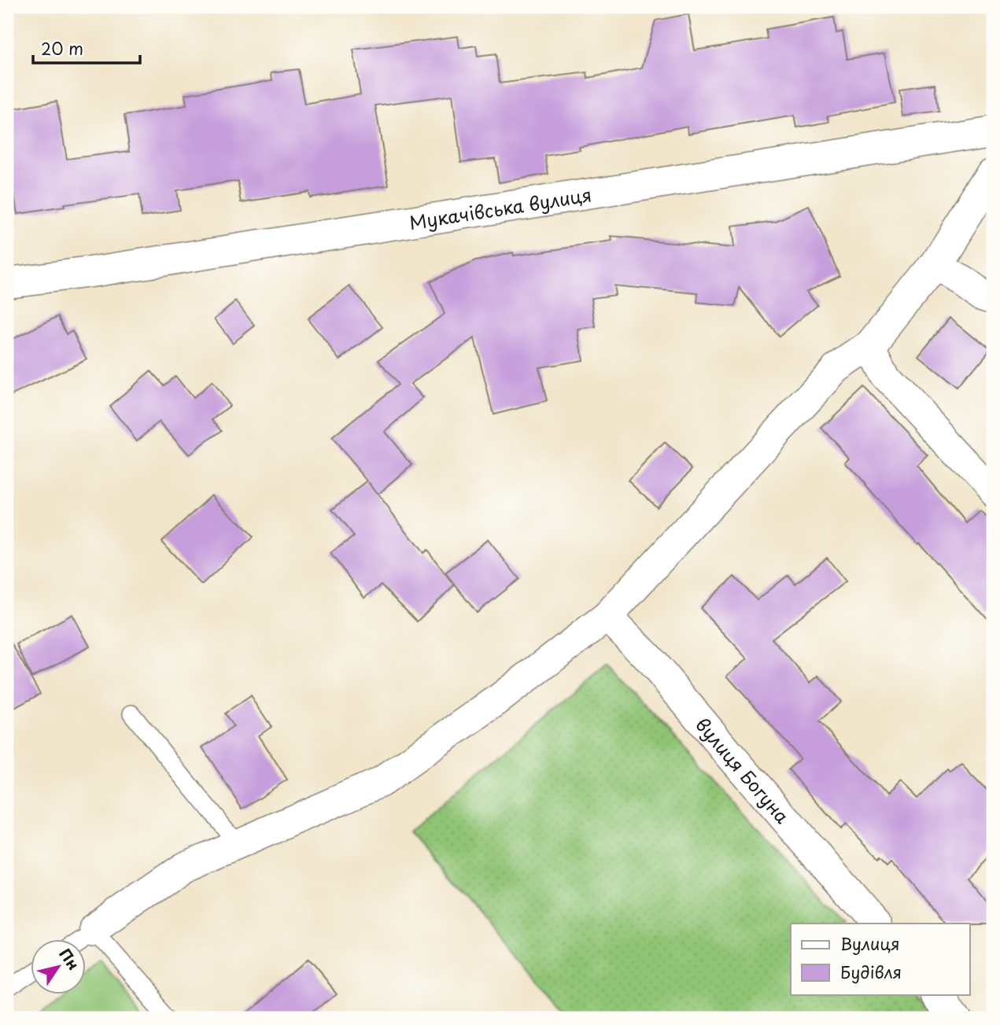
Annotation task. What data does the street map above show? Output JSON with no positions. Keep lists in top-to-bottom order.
{
  "streets": {
    "street": ["Мукачівська вулиця", "вулиця Богуна"]
  },
  "legend": ["Вулиця", "Будівля"],
  "scale_bar": "20 m",
  "north": "top right"
}
